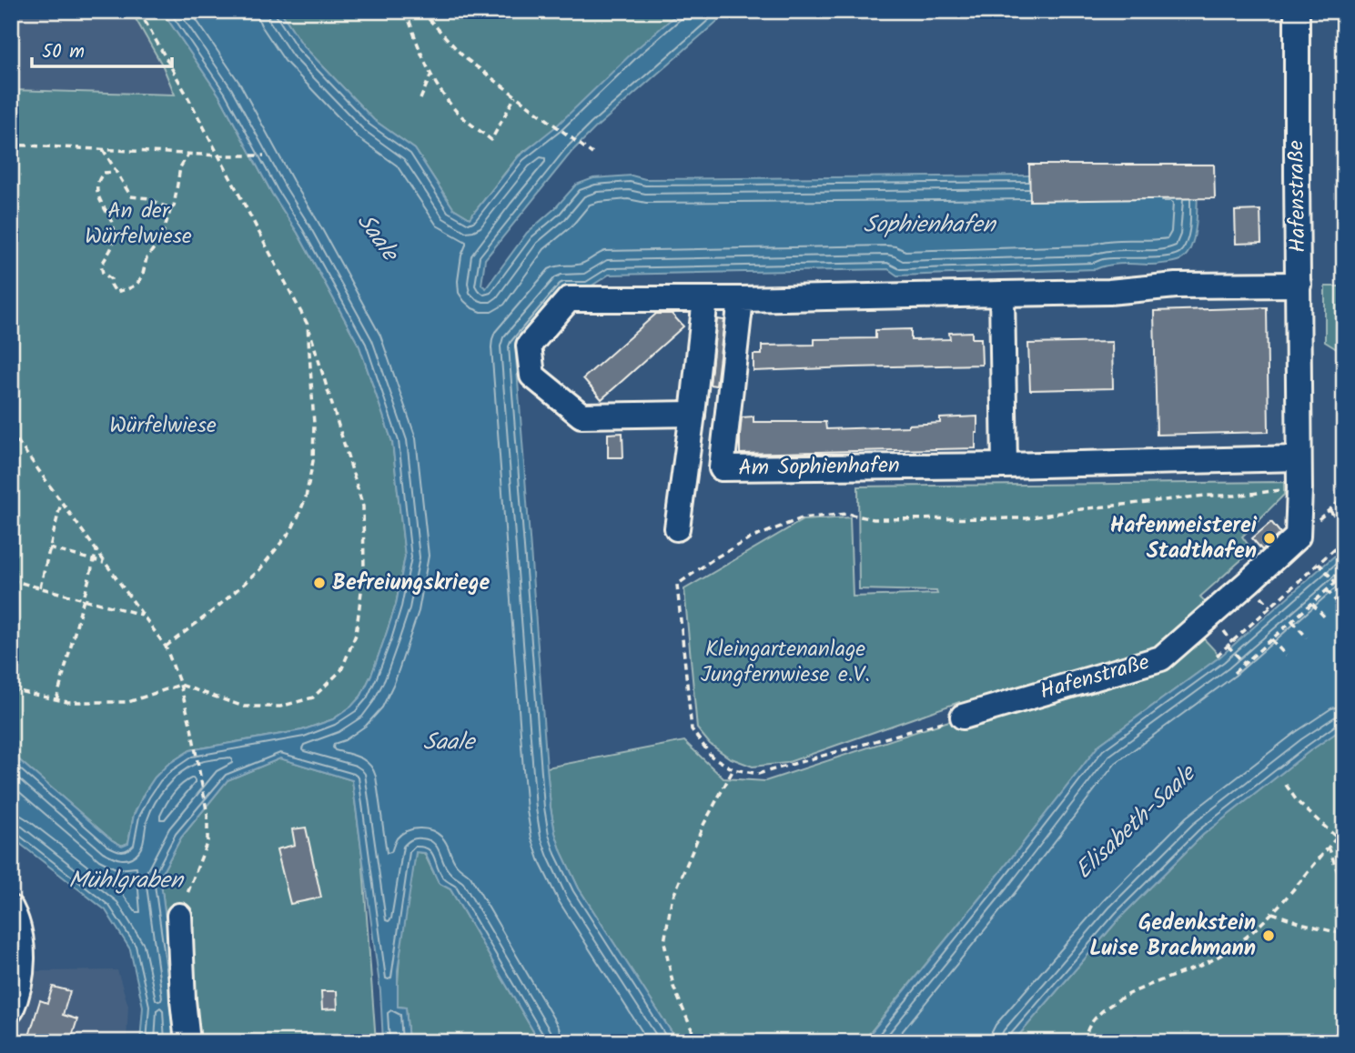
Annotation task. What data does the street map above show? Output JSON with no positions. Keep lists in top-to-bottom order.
{
  "streets": {
    "street": ["Hafenstraße", "Am Sophienhafen"]
  },
  "crossings": [
    ["Hafenstraße", "Am Sophienhafen"]
  ],
  "water": [
    "Sophienhafen",
    "Saale",
    "Elisabeth-Saale",
    "Mühlgraben"
  ],
  "parks": ["An der Würfelwiese", "Würfelwiese", "Kleingartenanlage Jungfernwiese e.V."],
  "places": ["Hafenmeisterei Stadthafen", "Befreiungskriege", "Gedenkstein Luise Brachmann"],
  "scale_bar": "50 m"
}
